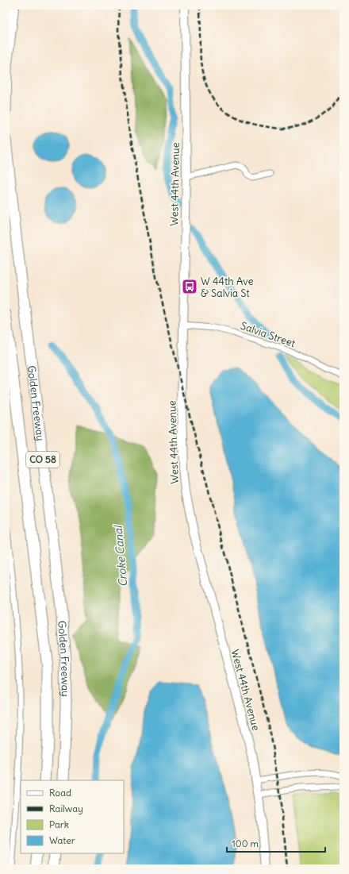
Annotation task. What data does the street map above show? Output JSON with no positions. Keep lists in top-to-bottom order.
{
  "streets": {
    "highway": ["Golden Freeway", "CO 58"],
    "street": ["West 44th Avenue", "Salvia Street"]
  },
  "crossings": [
    ["West 44th Avenue", "Salvia Street"]
  ],
  "water": ["Croke Canal"],
  "places": {
    "bus stop": ["W 44th Ave & Salvia St"]
  },
  "legend": [
    "Road",
    "Railway",
    "Park",
    "Water"
  ],
  "scale_bar": "100 m"
}
